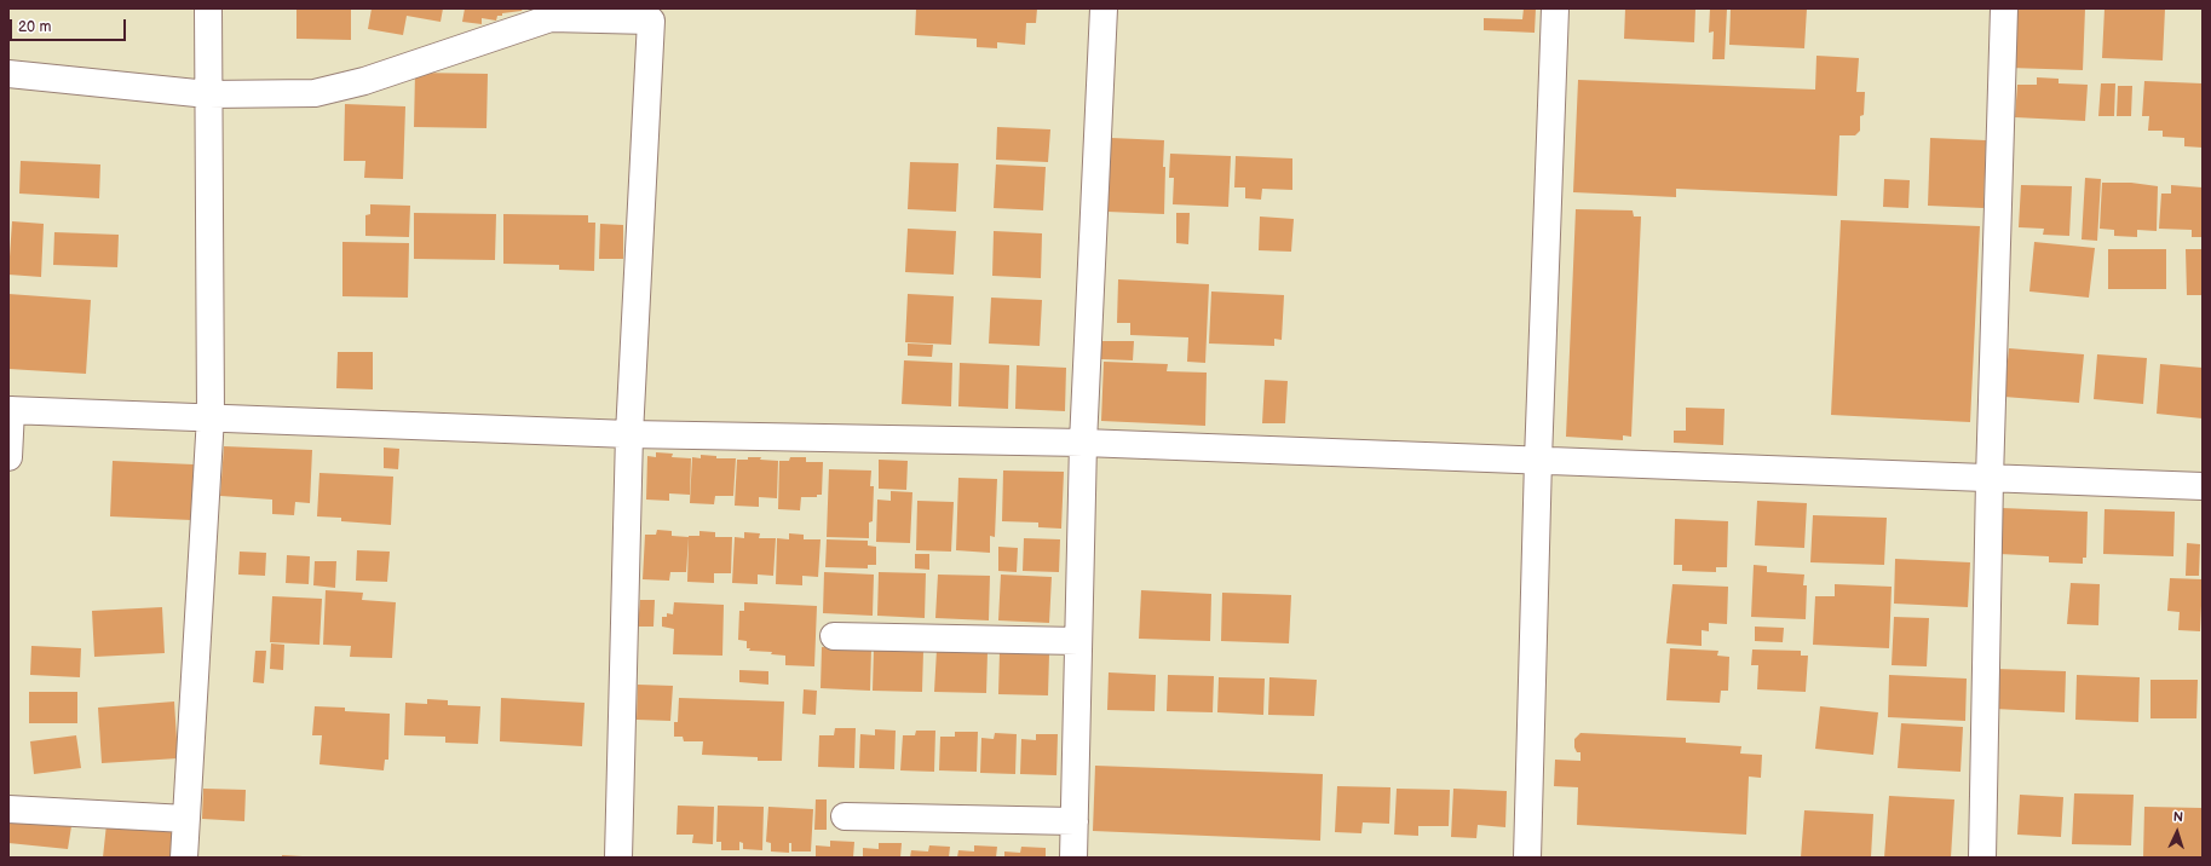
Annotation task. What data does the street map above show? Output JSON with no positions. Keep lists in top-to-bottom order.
{
  "scale_bar": "20 m",
  "north": "top"
}
